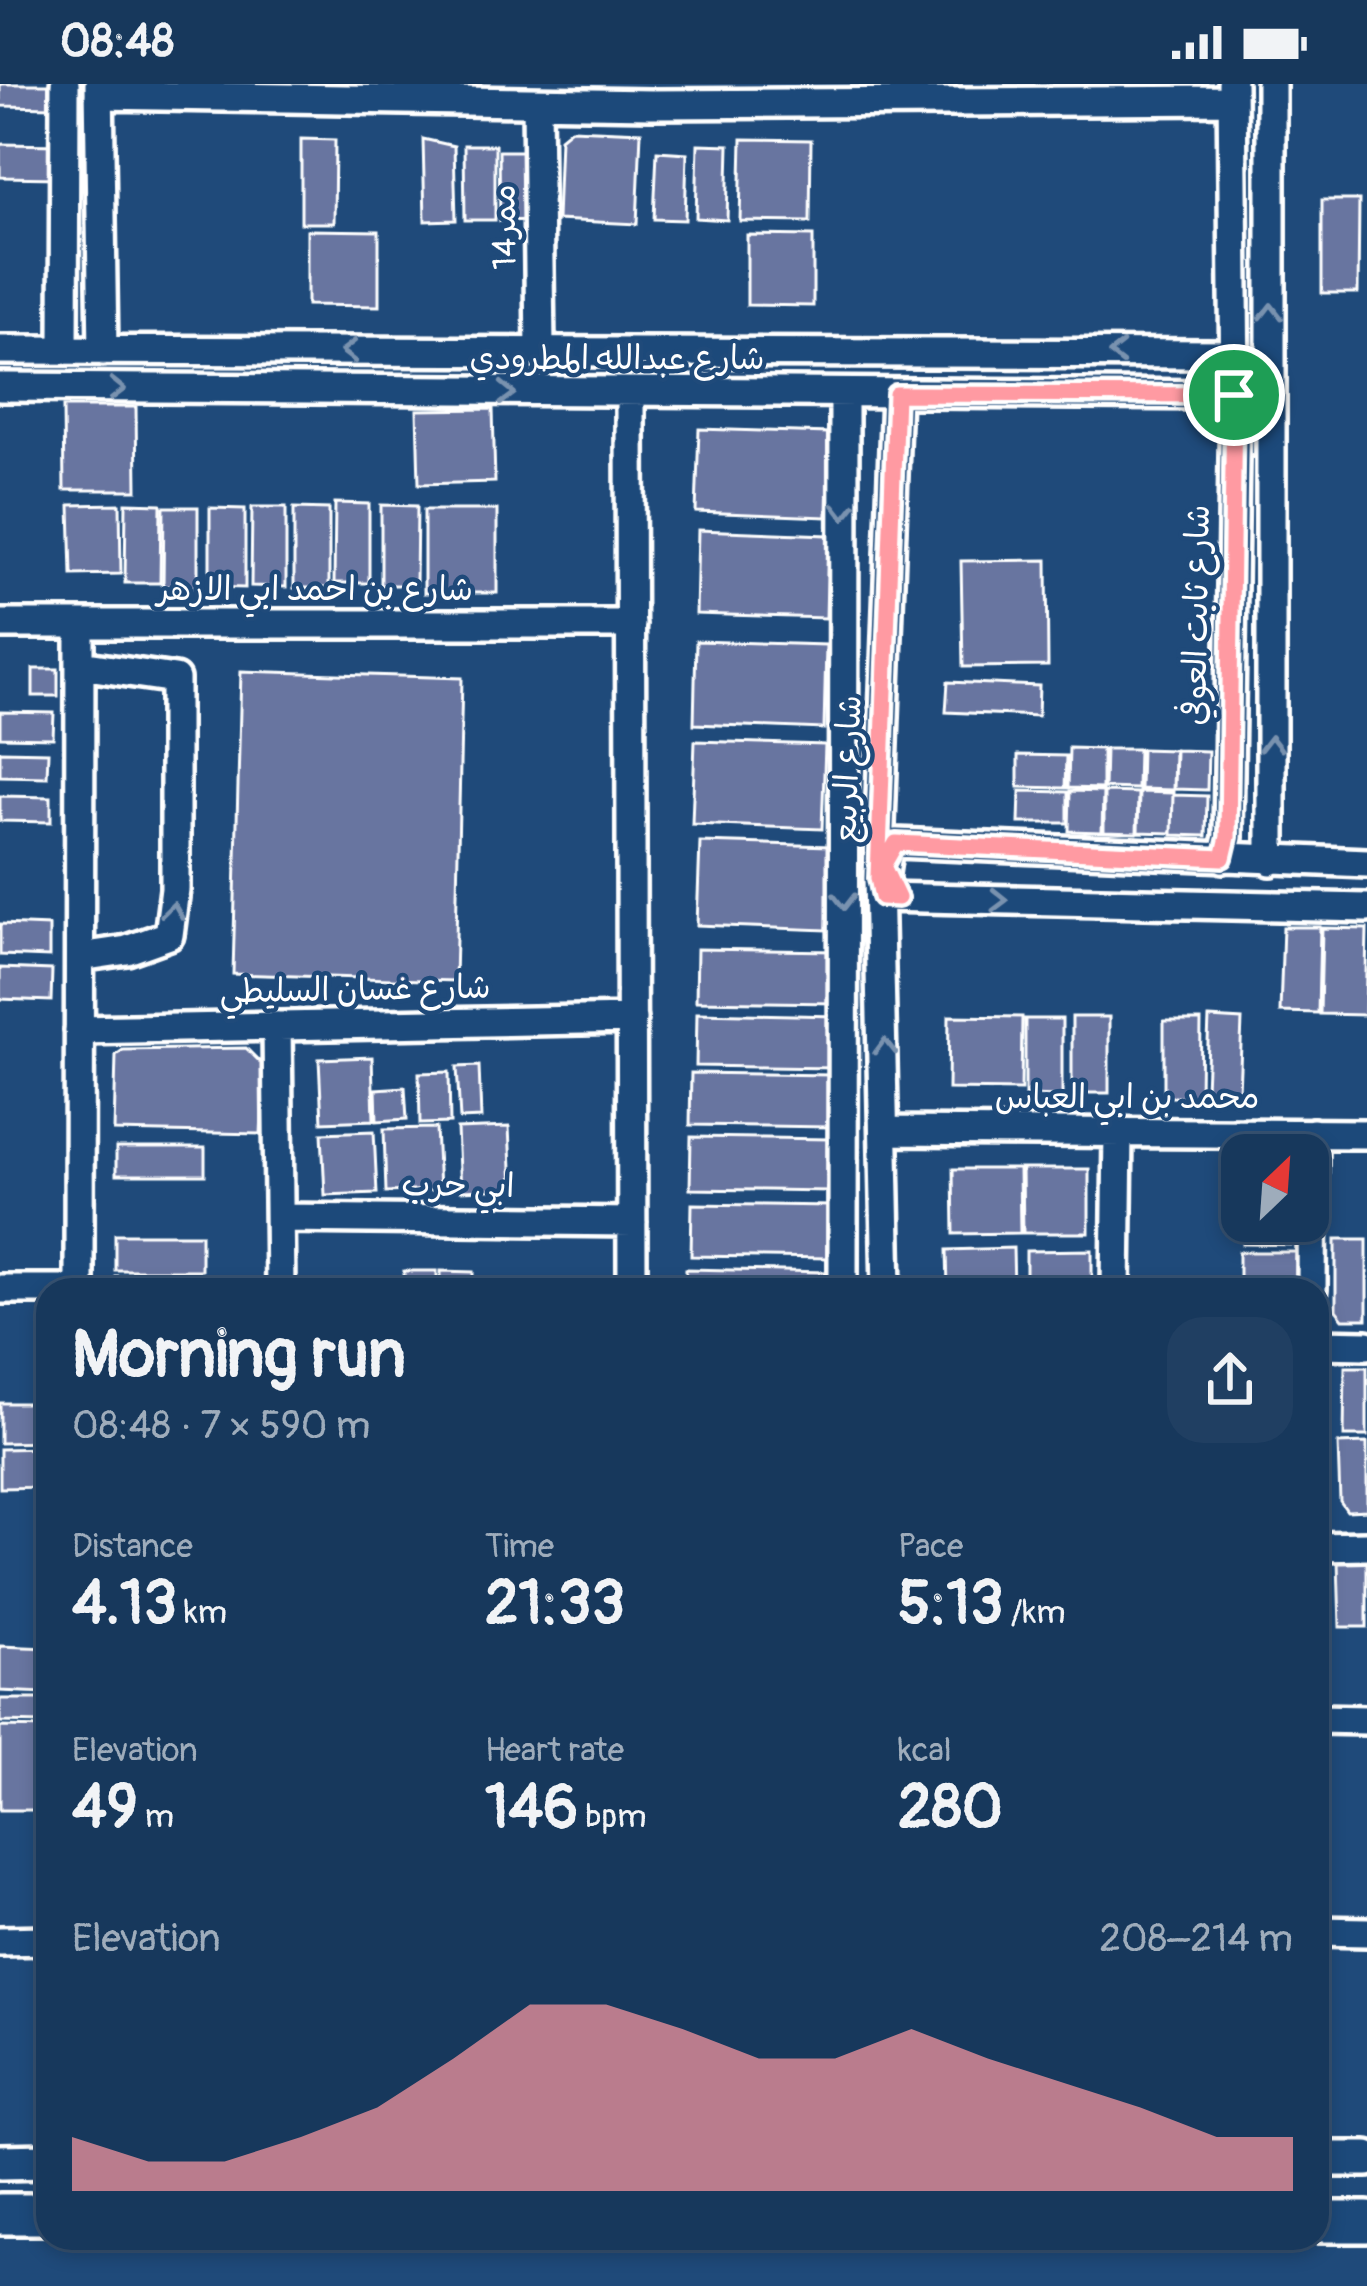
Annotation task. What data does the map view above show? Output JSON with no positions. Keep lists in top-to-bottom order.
{
  "streets": {
    "street": [
      "ممر14",
      "شارع عبدالله المطرودي",
      "شارع بن احمد ابي الازهر",
      "شارع ثابت العوفي",
      "شارع الربيع",
      "شارع غسان السليطي",
      "محمد بن ابي العباس",
      "ابي حرب"
    ]
  },
  "crossings": [
    ["ممر14", "شارع عبدالله المطرودي"],
    ["شارع عبدالله المطرودي", "شارع ثابت العوفي"],
    ["شارع عبدالله المطرودي", "شارع الربيع"],
    ["شارع الربيع", "محمد بن ابي العباس"]
  ],
  "north": "top right",
  "page": {
    "status": "08:48",
    "heading": ["Morning run", "08:48 · 7 × 590 m"],
    "stats": [
      ["Distance", "4.13 km"],
      ["Time", "21:33"],
      ["Pace", "5:13 /km"],
      ["Elevation", "49 m"],
      ["Heart rate", "146 bpm"],
      ["kcal", "280"]
    ],
    "chart": ["Elevation", "208–214 m"]
  }
}
